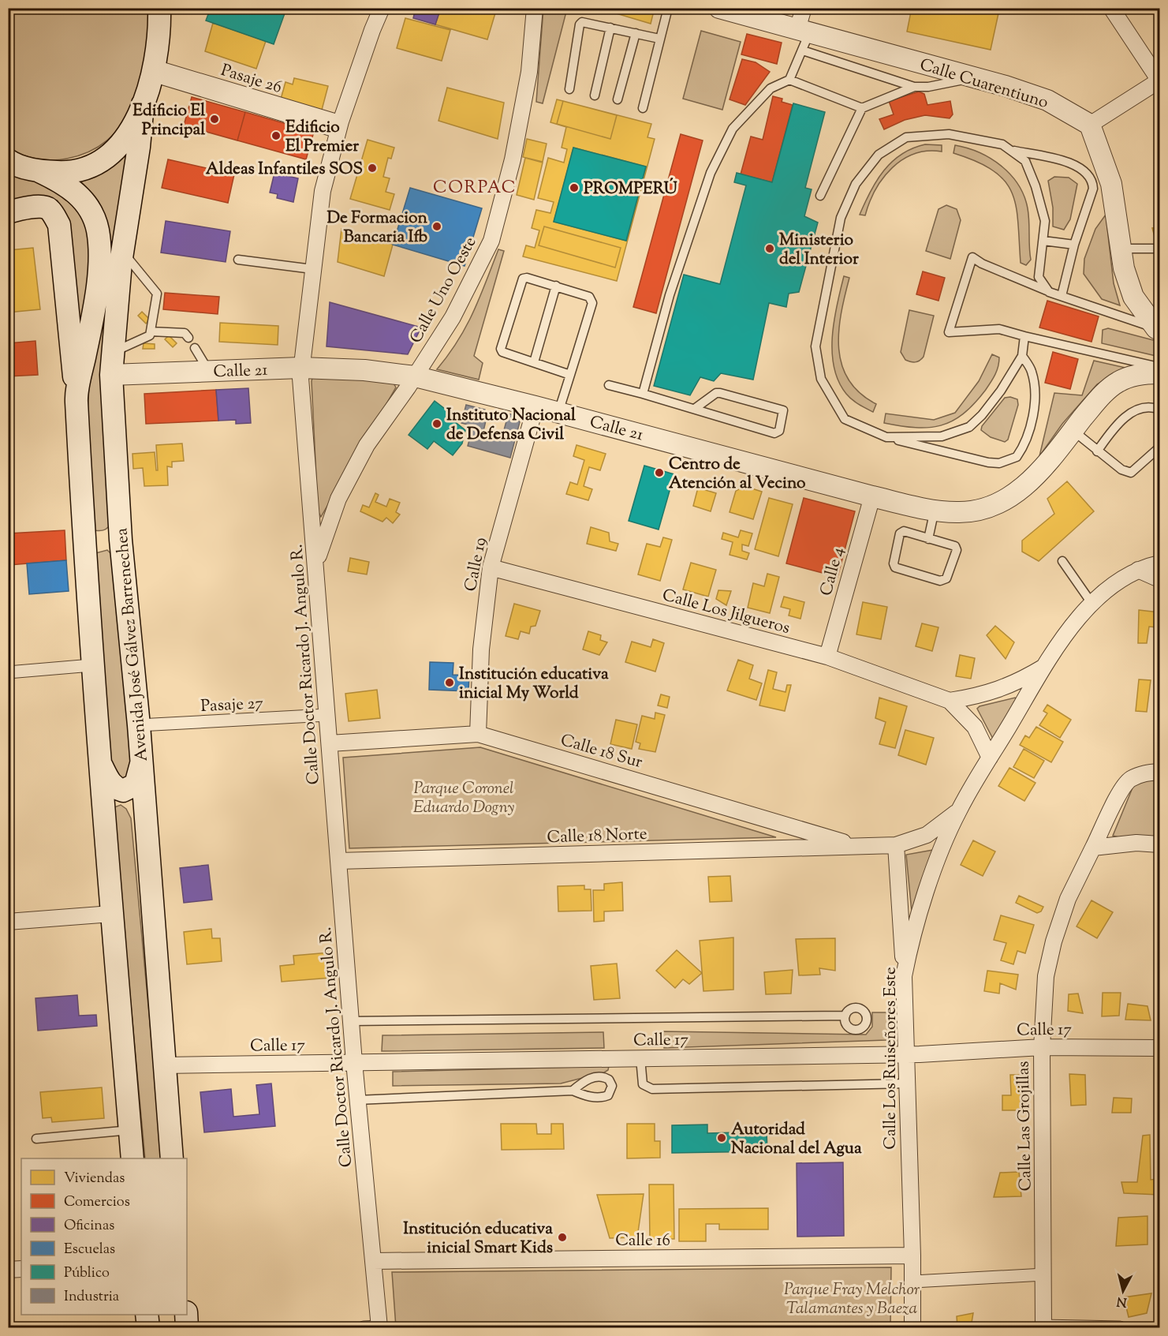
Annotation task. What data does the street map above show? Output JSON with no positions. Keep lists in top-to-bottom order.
{
  "streets": {
    "main road": ["Avenida José Gálvez Barrenechea"],
    "street": [
      "Pasaje 26",
      "Calle Cuarentiuno",
      "Calle Uno Oeste",
      "Calle 21",
      "Calle 19",
      "Calle 4",
      "Calle Los Jilgueros",
      "Calle Doctor Ricardo J. Angulo R.",
      "Pasaje 27",
      "Calle 18 Sur",
      "Calle 18 Norte",
      "Calle 17",
      "Calle Los Ruiseñores Este",
      "Calle Las Grojillas",
      "Calle 16"
    ]
  },
  "crossings": [
    ["Pasaje 26", "Calle Doctor Ricardo J. Angulo R."],
    ["Calle Uno Oeste", "Calle 21"],
    ["Calle Uno Oeste", "Calle Doctor Ricardo J. Angulo R."],
    ["Calle 21", "Calle 19"],
    ["Calle 21", "Calle 4"],
    ["Calle 21", "Avenida José Gálvez Barrenechea"],
    ["Calle 21", "Calle Doctor Ricardo J. Angulo R."],
    ["Calle 19", "Calle Los Jilgueros"],
    ["Calle 19", "Calle 18 Sur"],
    ["Calle 4", "Calle Los Jilgueros"],
    ["Calle Los Jilgueros", "Calle Los Ruiseñores Este"],
    ["Avenida José Gálvez Barrenechea", "Pasaje 27"],
    ["Avenida José Gálvez Barrenechea", "Calle 17"],
    ["Calle Doctor Ricardo J. Angulo R.", "Pasaje 27"],
    ["Calle Doctor Ricardo J. Angulo R.", "Calle 18 Sur"],
    ["Calle Doctor Ricardo J. Angulo R.", "Calle 18 Norte"],
    ["Calle Doctor Ricardo J. Angulo R.", "Calle 17"],
    ["Calle Doctor Ricardo J. Angulo R.", "Calle 16"],
    ["Calle 18 Sur", "Calle 18 Norte"],
    ["Calle 18 Norte", "Calle Los Ruiseñores Este"],
    ["Calle 17", "Calle Los Ruiseñores Este"],
    ["Calle 17", "Calle Las Grojillas"],
    ["Calle Los Ruiseñores Este", "Calle 16"]
  ],
  "districts": ["CORPAC"],
  "parks": ["Parque Coronel Eduardo Dogny", "Parque Fray Melchor Talamantes y Baeza"],
  "places": [
    "Edificio El Principal",
    "Edificio El Premier",
    "Aldeas Infantiles SOS",
    "PROMPERÚ",
    "De Formacion Bancaria Ifb",
    "Ministerio del Interior",
    "Instituto Nacional de Defensa Civil",
    "Centro de Atención al Vecino",
    "Institución educativa inicial My World",
    "Autoridad Nacional del Agua",
    "Institución educativa inicial Smart Kids"
  ],
  "legend": [
    "Viviendas",
    "Comercios",
    "Oficinas",
    "Escuelas",
    "Público",
    "Industria"
  ],
  "north": "bottom"
}
